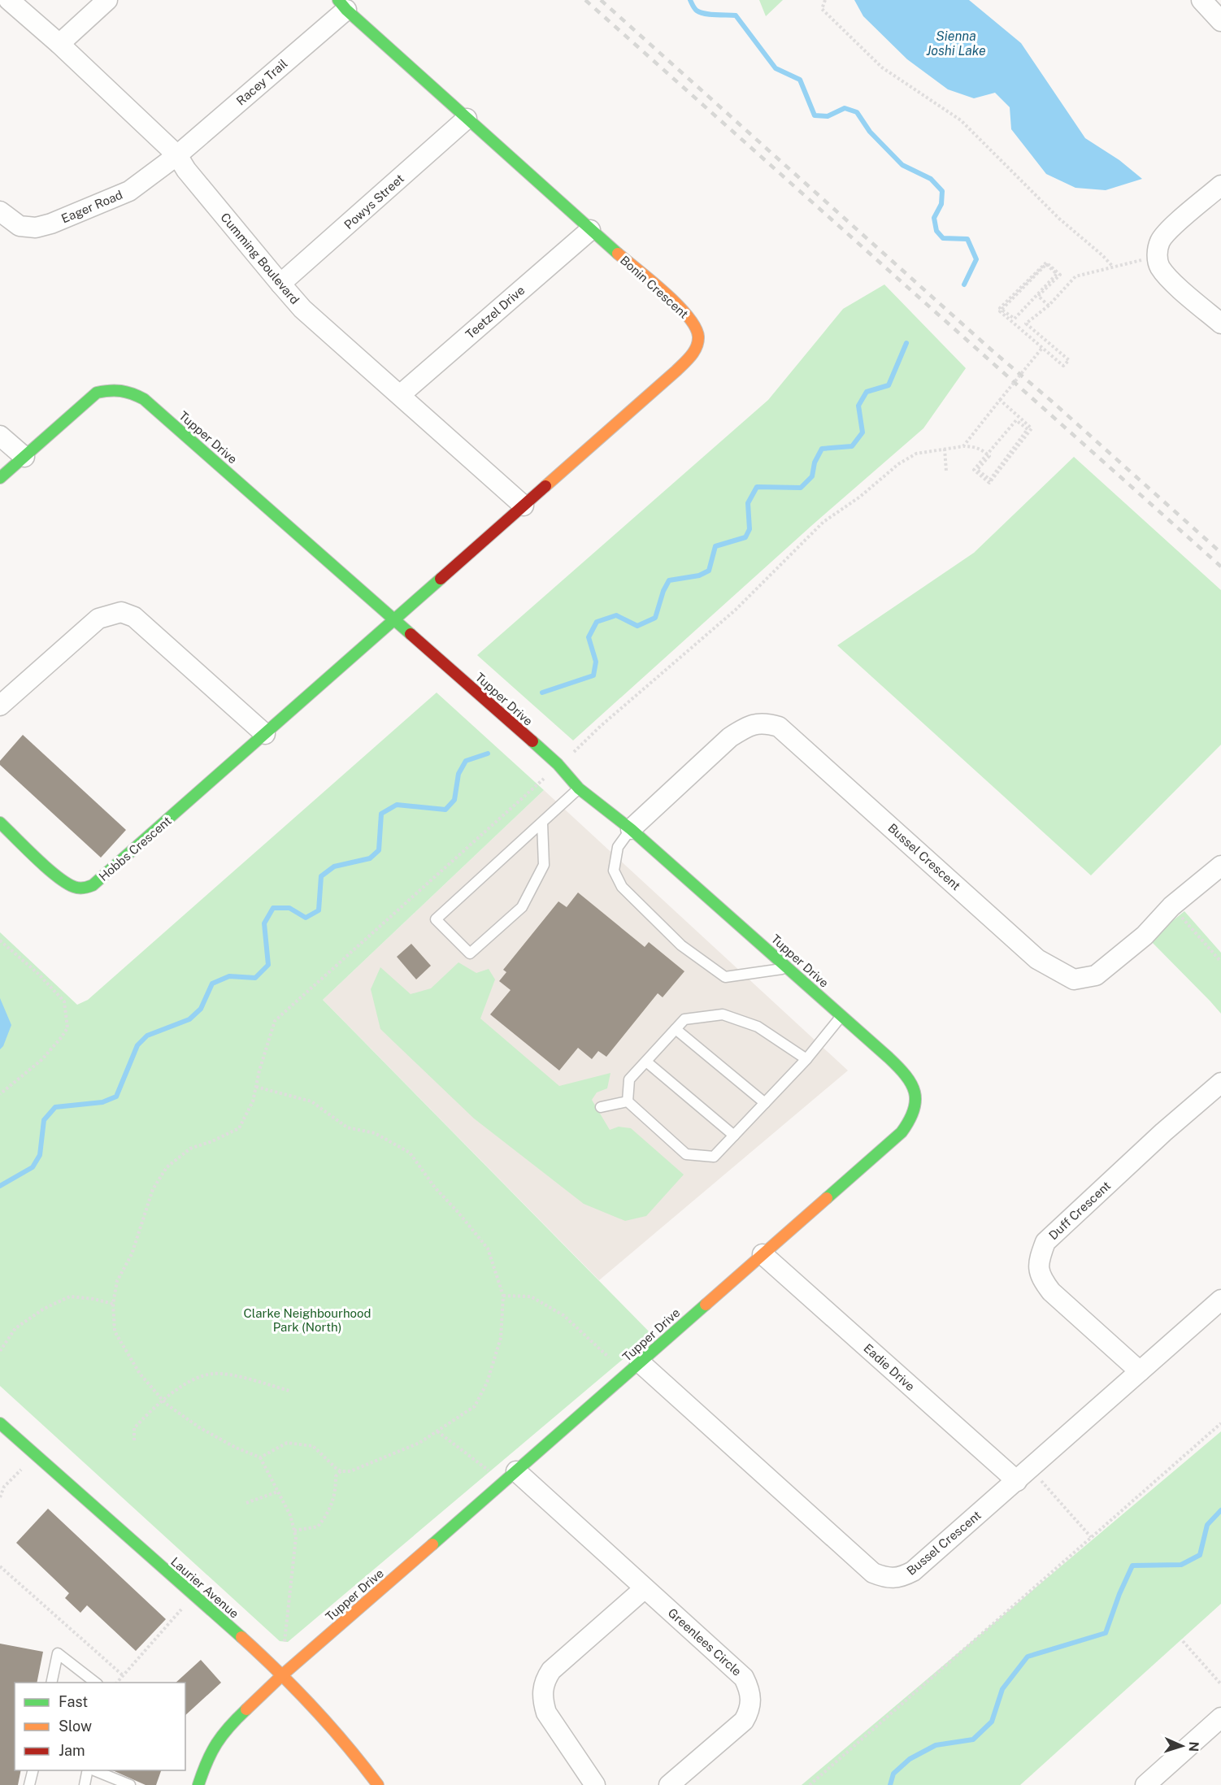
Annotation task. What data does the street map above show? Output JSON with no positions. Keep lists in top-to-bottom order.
{
  "streets": {
    "street": [
      "Racey Trail",
      "Powys Street",
      "Eager Road",
      "Cumming Boulevard",
      "Bonin Crescent",
      "Teetzel Drive",
      "Tupper Drive",
      "Hobbs Crescent",
      "Bussel Crescent",
      "Duff Crescent",
      "Eadie Drive",
      "Laurier Avenue",
      "Greenlees Circle"
    ]
  },
  "crossings": [
    ["Racey Trail", "Eager Road"],
    ["Racey Trail", "Cumming Boulevard"],
    ["Racey Trail", "Bonin Crescent"],
    ["Powys Street", "Cumming Boulevard"],
    ["Powys Street", "Bonin Crescent"],
    ["Eager Road", "Cumming Boulevard"],
    ["Cumming Boulevard", "Bonin Crescent"],
    ["Cumming Boulevard", "Teetzel Drive"],
    ["Bonin Crescent", "Teetzel Drive"],
    ["Bonin Crescent", "Tupper Drive"],
    ["Bonin Crescent", "Hobbs Crescent"],
    ["Tupper Drive", "Hobbs Crescent"],
    ["Tupper Drive", "Bussel Crescent"],
    ["Tupper Drive", "Eadie Drive"],
    ["Tupper Drive", "Laurier Avenue"],
    ["Tupper Drive", "Greenlees Circle"],
    ["Bussel Crescent", "Duff Crescent"],
    ["Bussel Crescent", "Eadie Drive"]
  ],
  "water": ["Sienna Joshi Lake"],
  "parks": ["Clarke Neighbourhood Park (North)"],
  "legend": ["Fast", "Slow", "Jam"],
  "north": "right"
}
